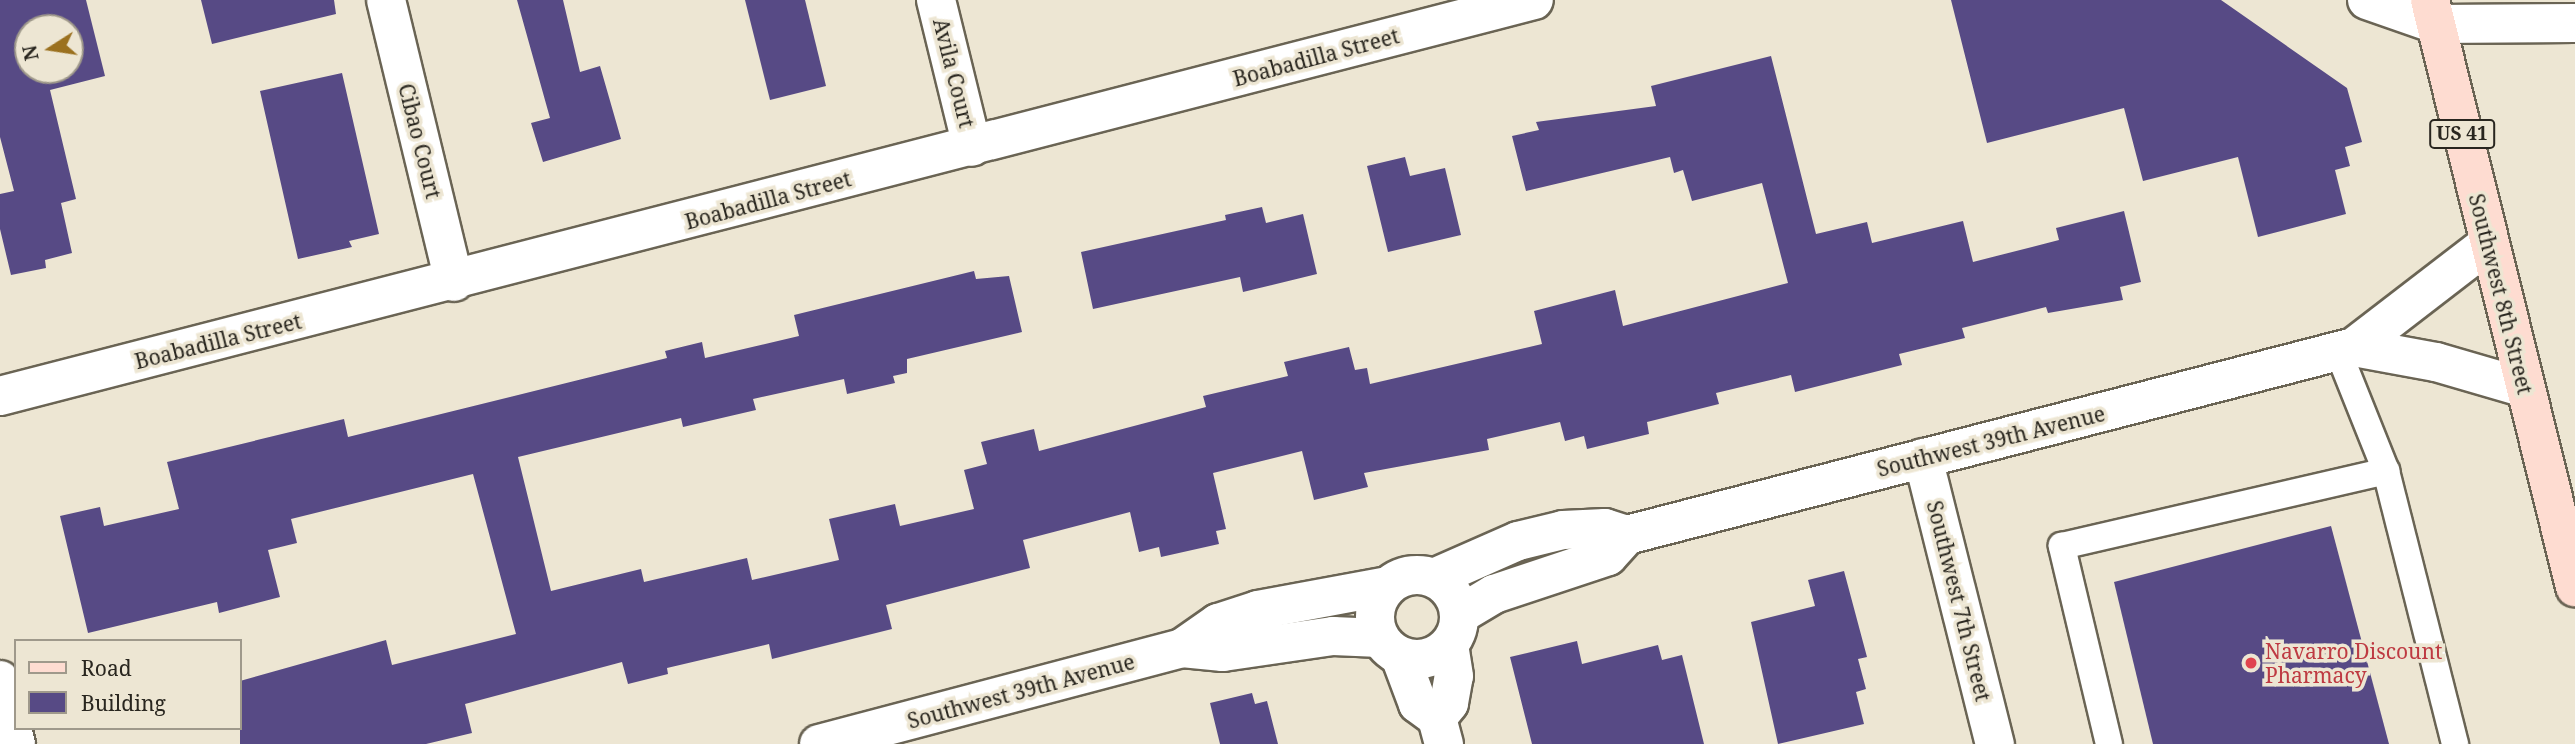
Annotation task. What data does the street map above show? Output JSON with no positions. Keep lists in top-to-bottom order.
{
  "streets": {
    "main road": ["US 41", "Southwest 8th Street"],
    "street": [
      "Boabadilla Street",
      "Avila Court",
      "Cibao Court",
      "Southwest 39th Avenue",
      "Southwest 7th Street"
    ]
  },
  "crossings": [
    ["Boabadilla Street", "Avila Court"],
    ["Boabadilla Street", "Cibao Court"],
    ["Southwest 8th Street", "Southwest 39th Avenue"],
    ["Southwest 39th Avenue", "Southwest 7th Street"]
  ],
  "places": ["Navarro Discount Pharmacy"],
  "legend": ["Road", "Building"],
  "north": "left"
}
